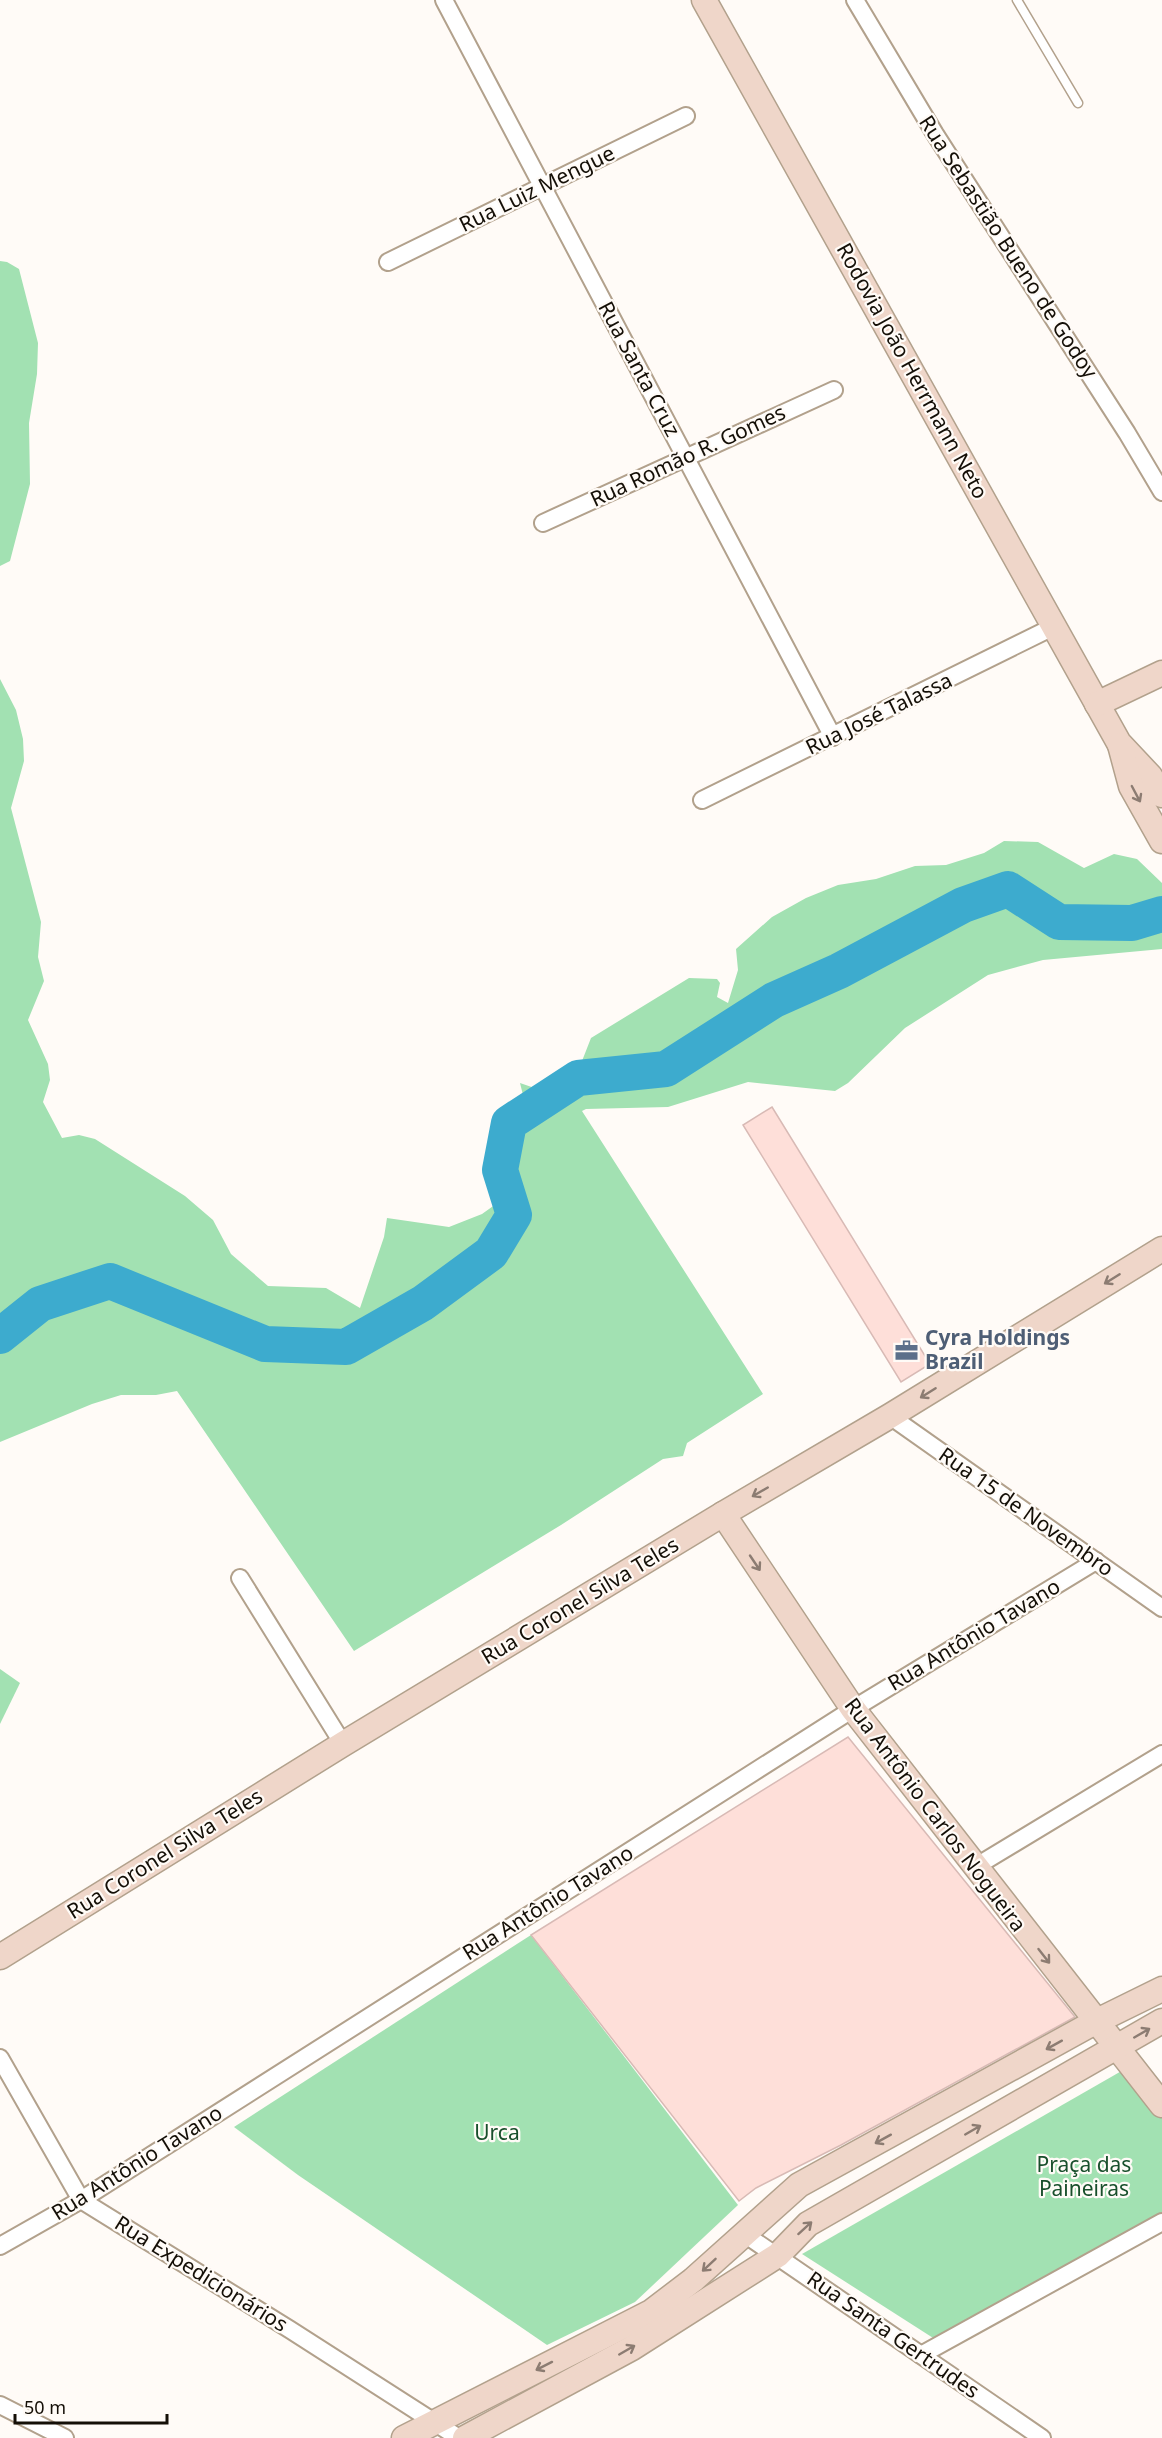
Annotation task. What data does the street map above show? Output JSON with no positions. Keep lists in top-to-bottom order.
{
  "streets": {
    "street": [
      "Rua Luiz Mengue",
      "Rua Sebastião Bueno de Godoy",
      "Rua Santa Cruz",
      "Rodovia João Herrmann Neto",
      "Rua Romão R. Gomes",
      "Rua José Talassa",
      "Rua 15 de Novembro",
      "Rua Coronel Silva Teles",
      "Rua Antônio Tavano",
      "Rua Antônio Carlos Nogueira",
      "Rua Expedicionários",
      "Rua Santa Gertrudes"
    ]
  },
  "crossings": [
    ["Rua Luiz Mengue", "Rua Santa Cruz"],
    ["Rua Santa Cruz", "Rua Romão R. Gomes"],
    ["Rua Santa Cruz", "Rua José Talassa"],
    ["Rodovia João Herrmann Neto", "Rua José Talassa"],
    ["Rua 15 de Novembro", "Rua Coronel Silva Teles"],
    ["Rua 15 de Novembro", "Rua Antônio Tavano"],
    ["Rua Coronel Silva Teles", "Rua Antônio Carlos Nogueira"],
    ["Rua Antônio Tavano", "Rua Antônio Carlos Nogueira"],
    ["Rua Antônio Tavano", "Rua Expedicionários"]
  ],
  "one_way": ["Rua Coronel Silva Teles", "Rua Antônio Carlos Nogueira"],
  "parks": ["Urca", "Praça das Paineiras"],
  "places": {
    "office": ["Cyra Holdings Brazil"]
  },
  "scale_bar": "50 m"
}
